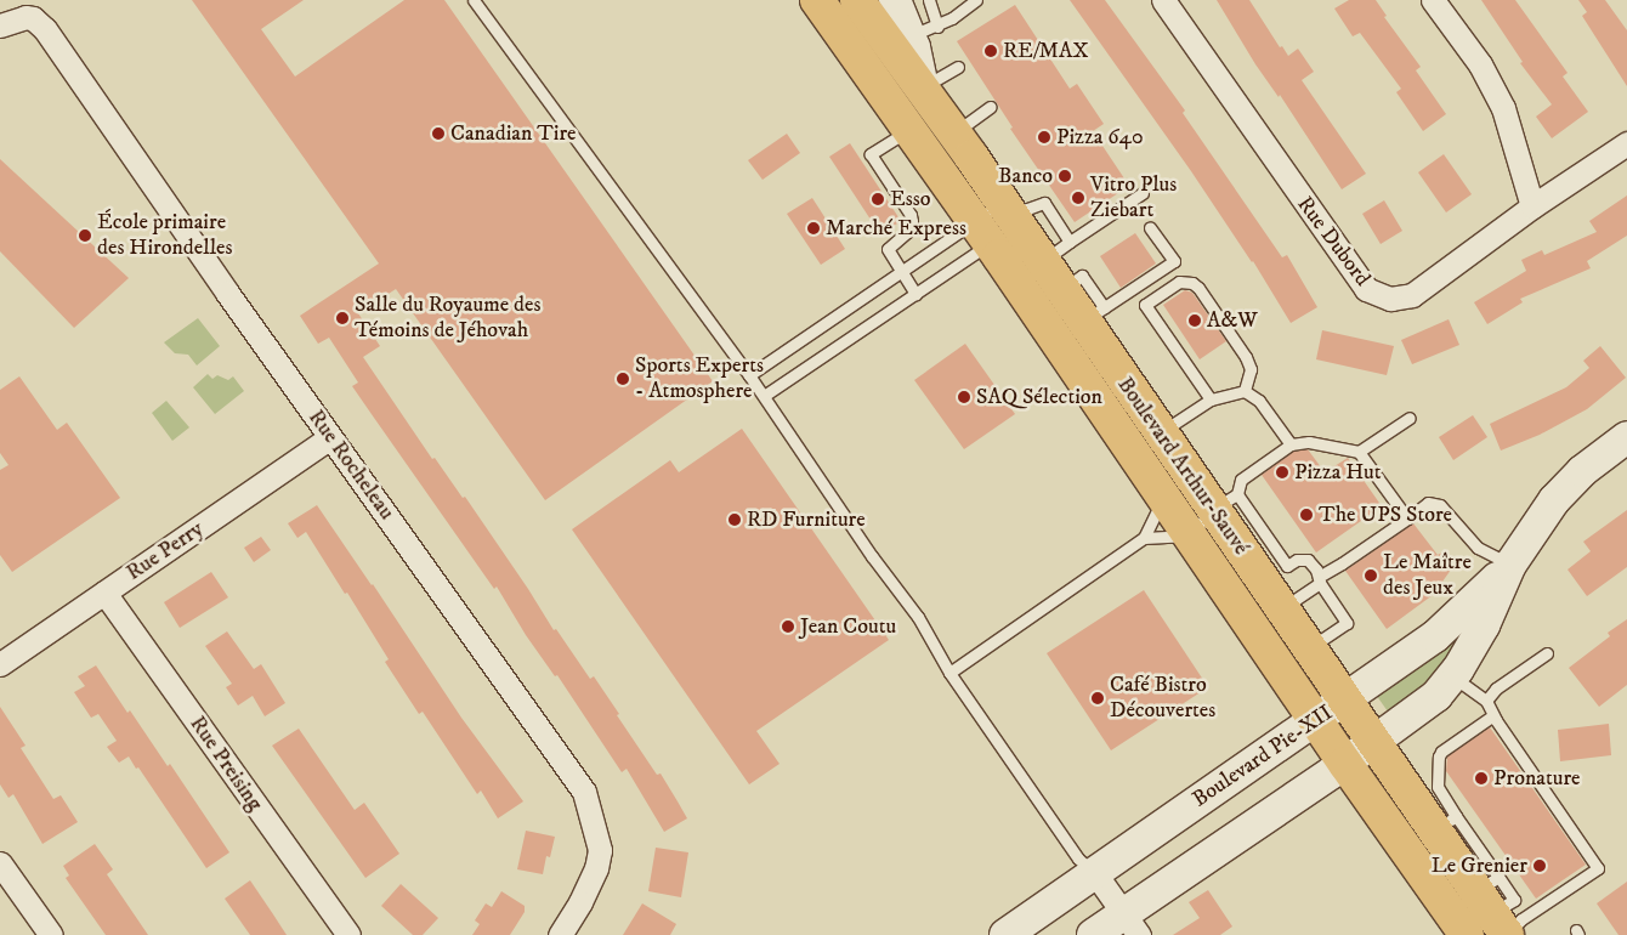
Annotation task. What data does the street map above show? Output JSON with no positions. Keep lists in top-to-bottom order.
{
  "streets": {
    "main road": ["Boulevard Arthur-Sauvé"],
    "street": [
      "Rue Dubord",
      "Rue Rocheleau",
      "Rue Perry",
      "Boulevard Pie-XII",
      "Rue Preising"
    ]
  },
  "crossings": [
    ["Rue Rocheleau", "Rue Perry"],
    ["Boulevard Arthur-Sauvé", "Boulevard Pie-XII"],
    ["Rue Perry", "Rue Preising"]
  ],
  "places": [
    "RE/MAX",
    "Canadian Tire",
    "Pizza 640",
    "Banco",
    "Vitro Plus Ziebart",
    "Esso",
    "Marché Express",
    "École primaire des Hirondelles",
    "Salle du Royaume des Témoins de Jéhovah",
    "A&W",
    "Sports Experts - Atmosphere",
    "SAQ Sélection",
    "Pizza Hut",
    "The UPS Store",
    "RD Furniture",
    "Le Maître des Jeux",
    "Jean Coutu",
    "Café Bistro Découvertes",
    "Pronature",
    "Le Grenier"
  ]
}
